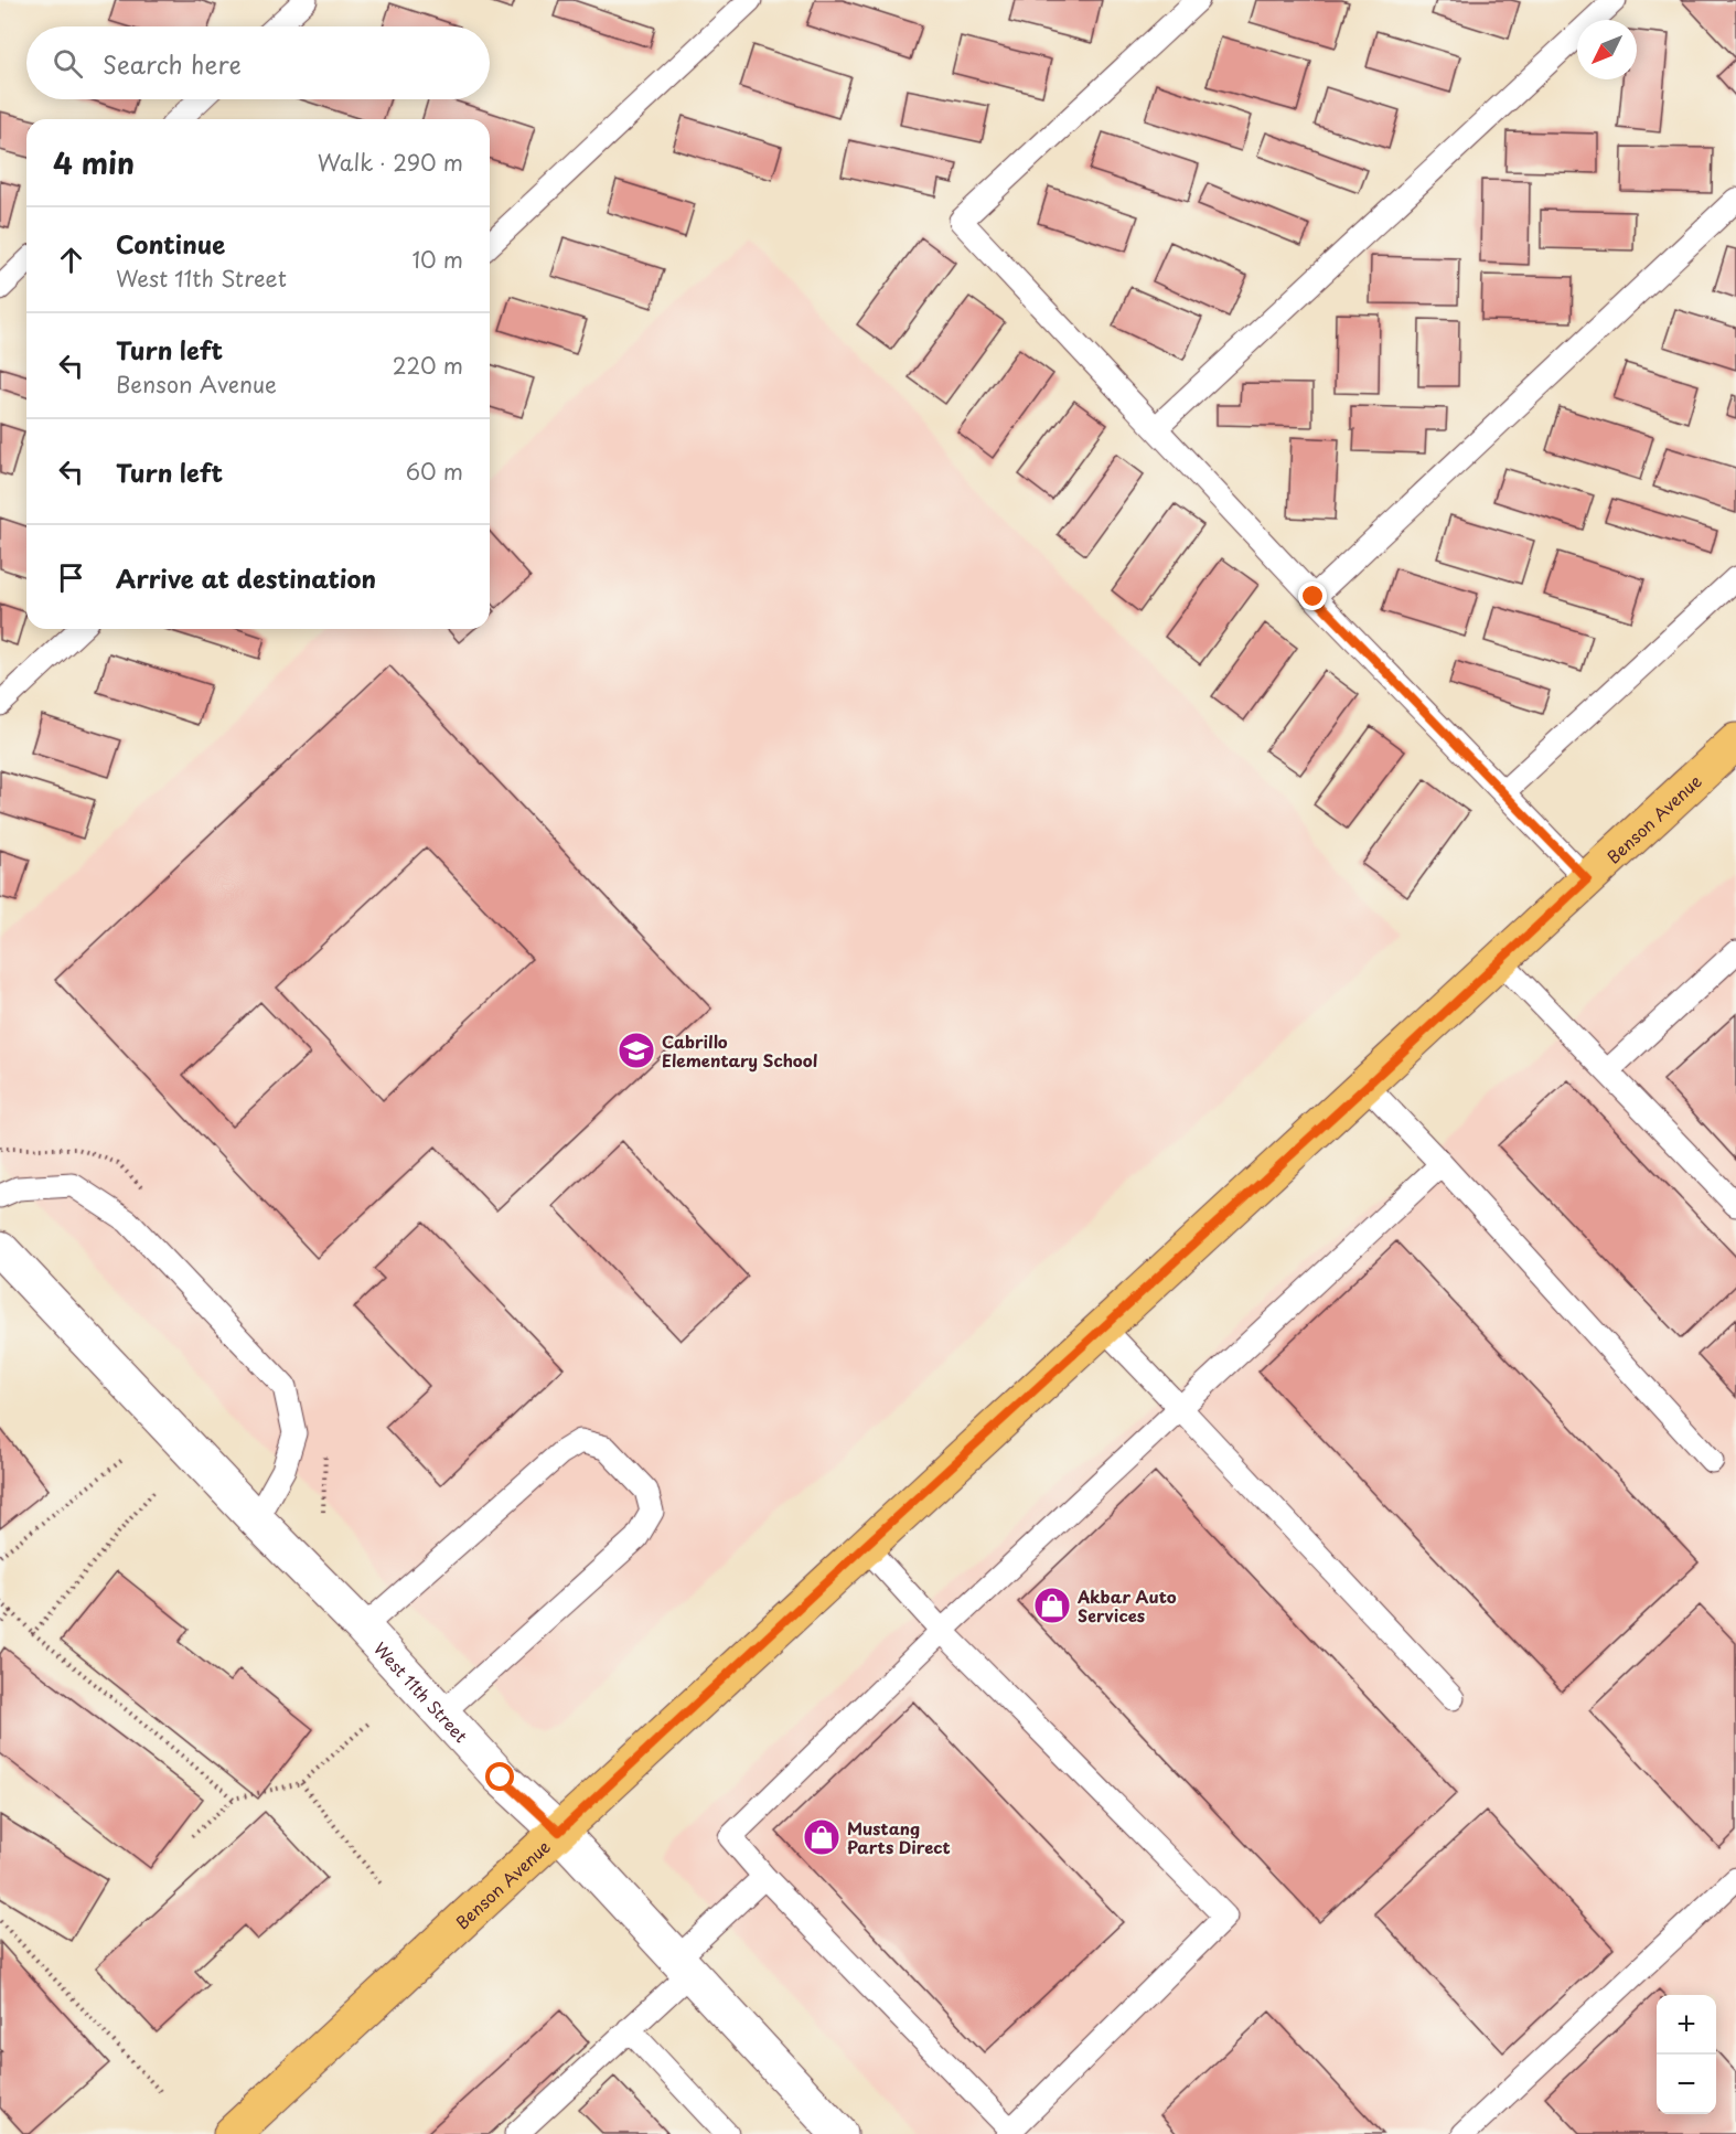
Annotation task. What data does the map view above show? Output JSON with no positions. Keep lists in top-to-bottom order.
{
  "streets": {
    "main road": ["Benson Avenue"],
    "street": ["West 11th Street"]
  },
  "crossings": [
    ["Benson Avenue", "West 11th Street"]
  ],
  "places": {
    "school or university": ["Cabrillo Elementary School"],
    "shop": ["Akbar Auto Services", "Mustang Parts Direct"]
  },
  "north": "bottom left",
  "page": {
    "search": "Search here",
    "heading": ["4 min", "Walk · 290 m"],
    "list": [
      ["Continue", "West 11th Street", "10 m"],
      ["Turn left", "Benson Avenue", "220 m"],
      ["Turn left", "60 m"],
      "Arrive at destination"
    ],
    "map_buttons": ["+", "−"]
  }
}
